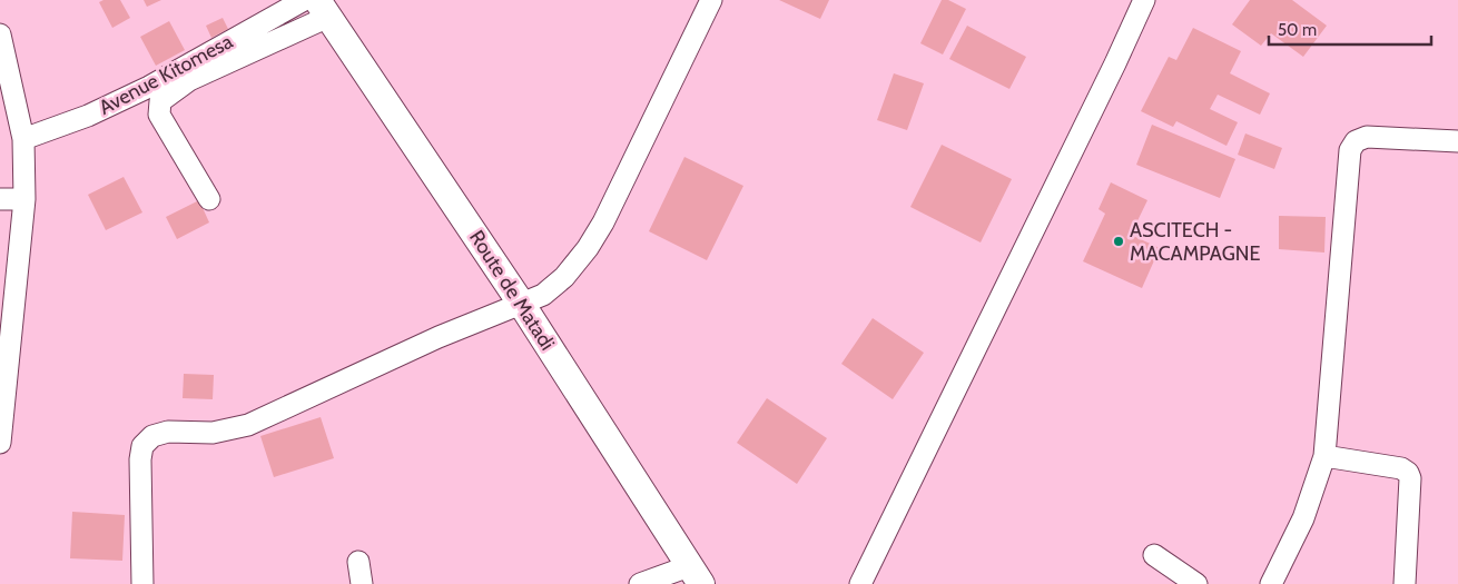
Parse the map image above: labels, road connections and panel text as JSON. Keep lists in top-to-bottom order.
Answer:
{
  "streets": {
    "main road": ["Route de Matadi"],
    "street": ["Avenue Kitomesa"]
  },
  "places": ["ASCITECH - MACAMPAGNE"],
  "scale_bar": "50 m"
}
